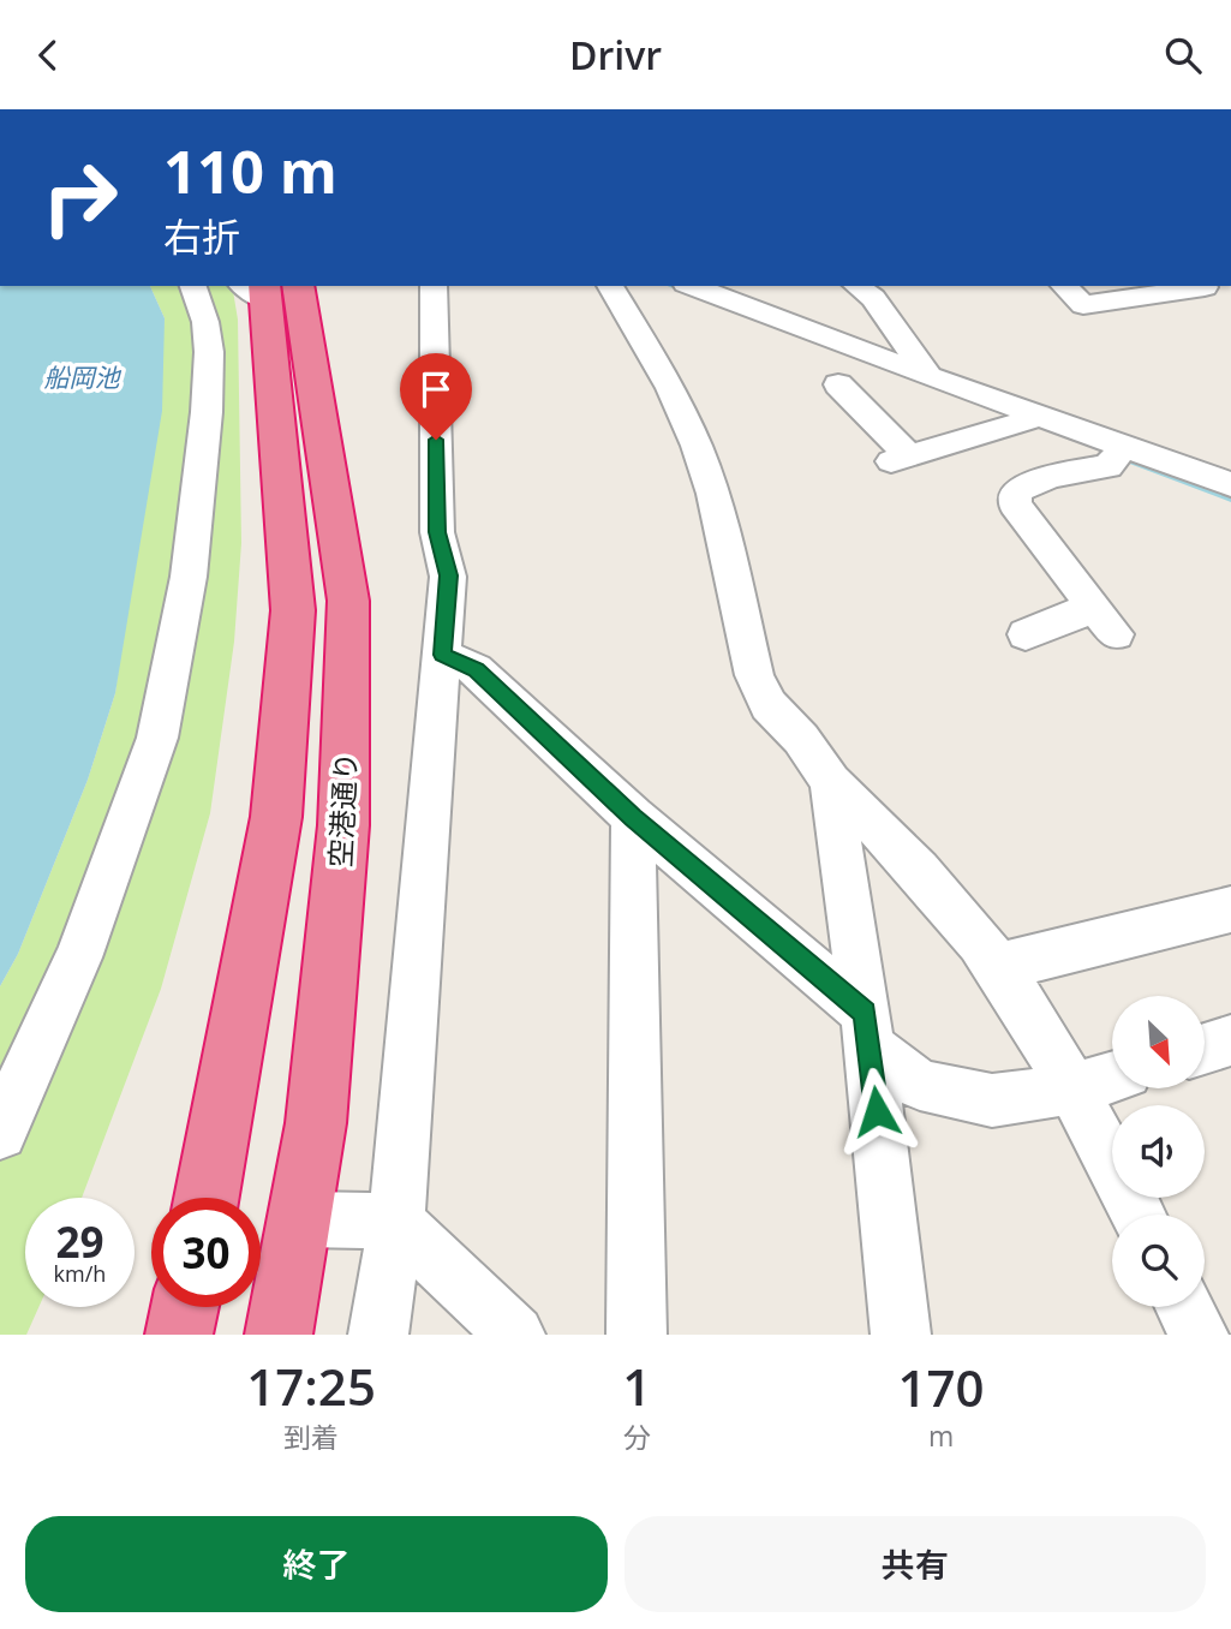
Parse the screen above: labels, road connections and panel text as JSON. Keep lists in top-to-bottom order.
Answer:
{
  "streets": {
    "highway": ["空港通り"]
  },
  "water": ["船岡池"],
  "north": "bottom right",
  "page": {
    "header": "Drivr",
    "turn": ["110 m", "右折"],
    "speed": "29 km/h",
    "limit": "30",
    "eta": [
      "17:25",
      "到着",
      "1",
      "分",
      "170",
      "m"
    ],
    "buttons": ["終了", "共有"]
  }
}
